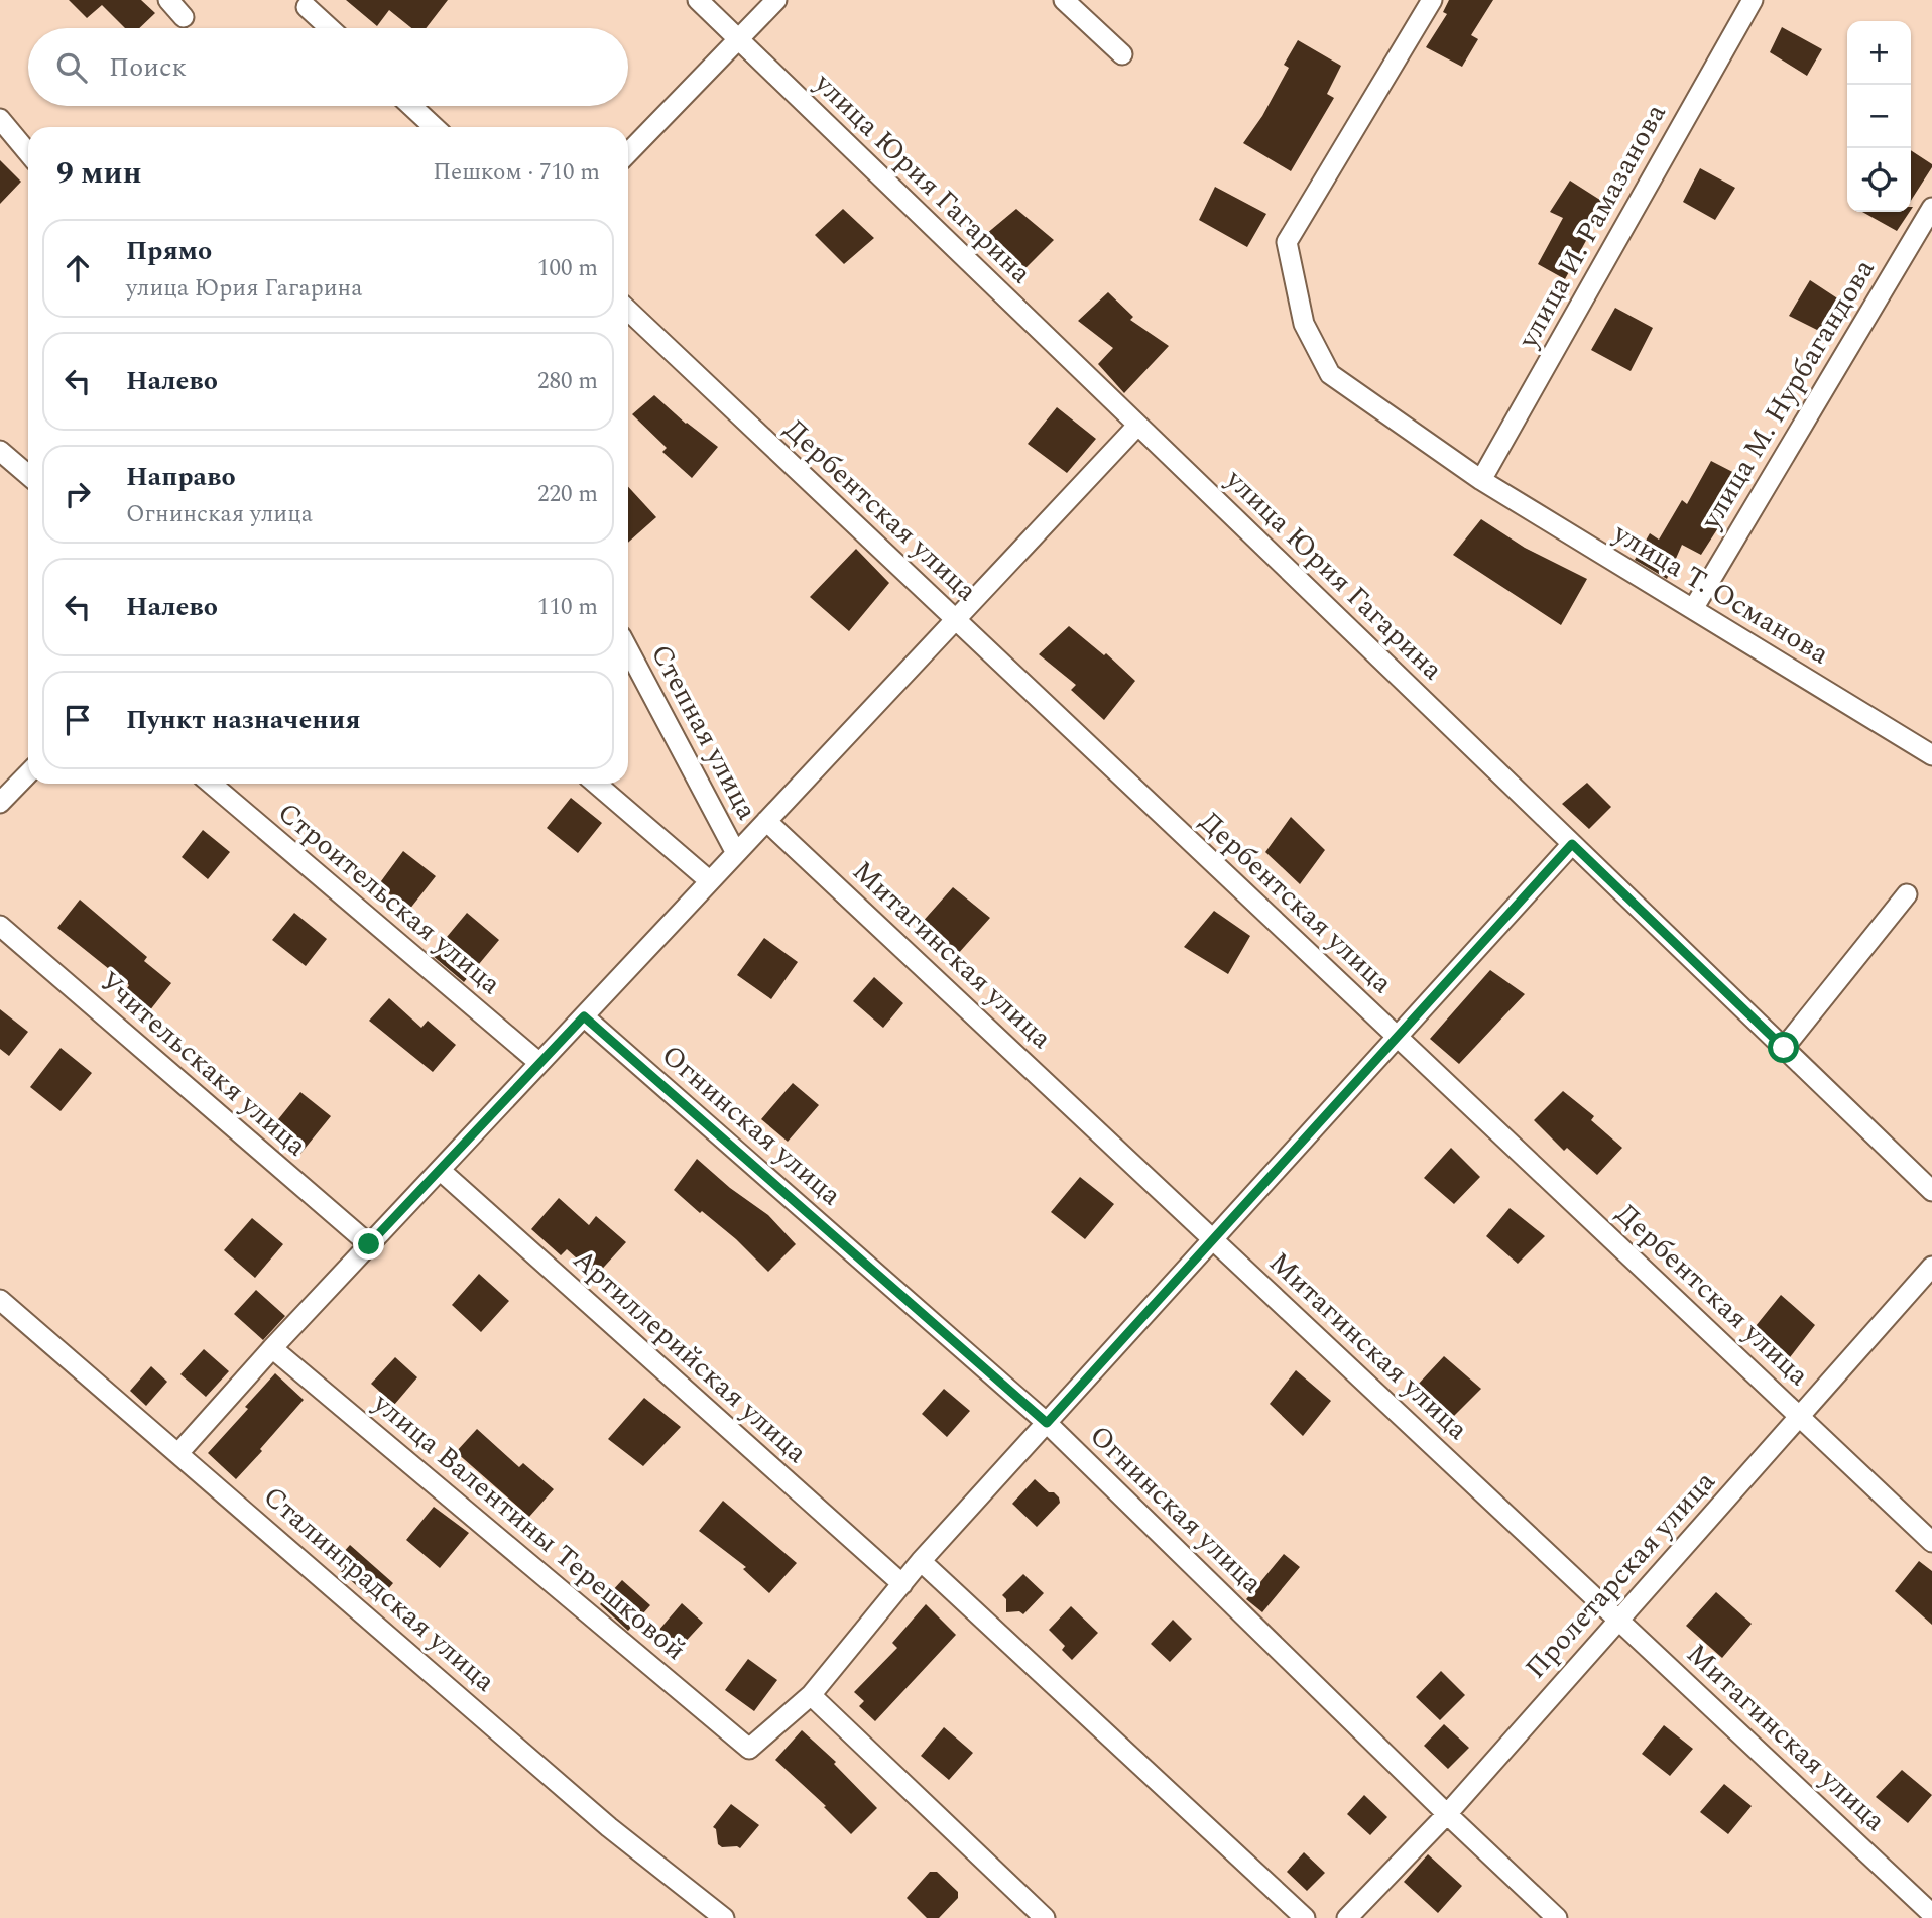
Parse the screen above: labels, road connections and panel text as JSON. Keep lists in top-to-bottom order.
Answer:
{
  "streets": {
    "street": [
      "улица Юрия Гагарина",
      "улица И. Рамазанова",
      "улица М. Нурбагандова",
      "Дербентская улица",
      "улица Т. Османова",
      "Степная улица",
      "Строительская улица",
      "Митагинская улица",
      "Учительскакя улица",
      "Огнинская улица",
      "Артиллерийская улица",
      "улица Валентины Терешковой",
      "Пролетарская улица",
      "Сталинградская улица"
    ]
  },
  "crossings": [
    ["улица И. Рамазанова", "улица Т. Османова"],
    ["улица М. Нурбагандова", "улица Т. Османова"],
    ["Дербентская улица", "Пролетарская улица"],
    ["Митагинская улица", "Пролетарская улица"],
    ["Огнинская улица", "Пролетарская улица"]
  ],
  "page": {
    "map_buttons": ["+", "−"],
    "search": "Поиск",
    "heading": ["9 мин", "Пешком · 710 m"],
    "list": [
      ["Прямо", "улица Юрия Гагарина", "100 m"],
      ["Налево", "280 m"],
      ["Направо", "Огнинская улица", "220 m"],
      ["Налево", "110 m"],
      "Пункт назначения"
    ]
  }
}
